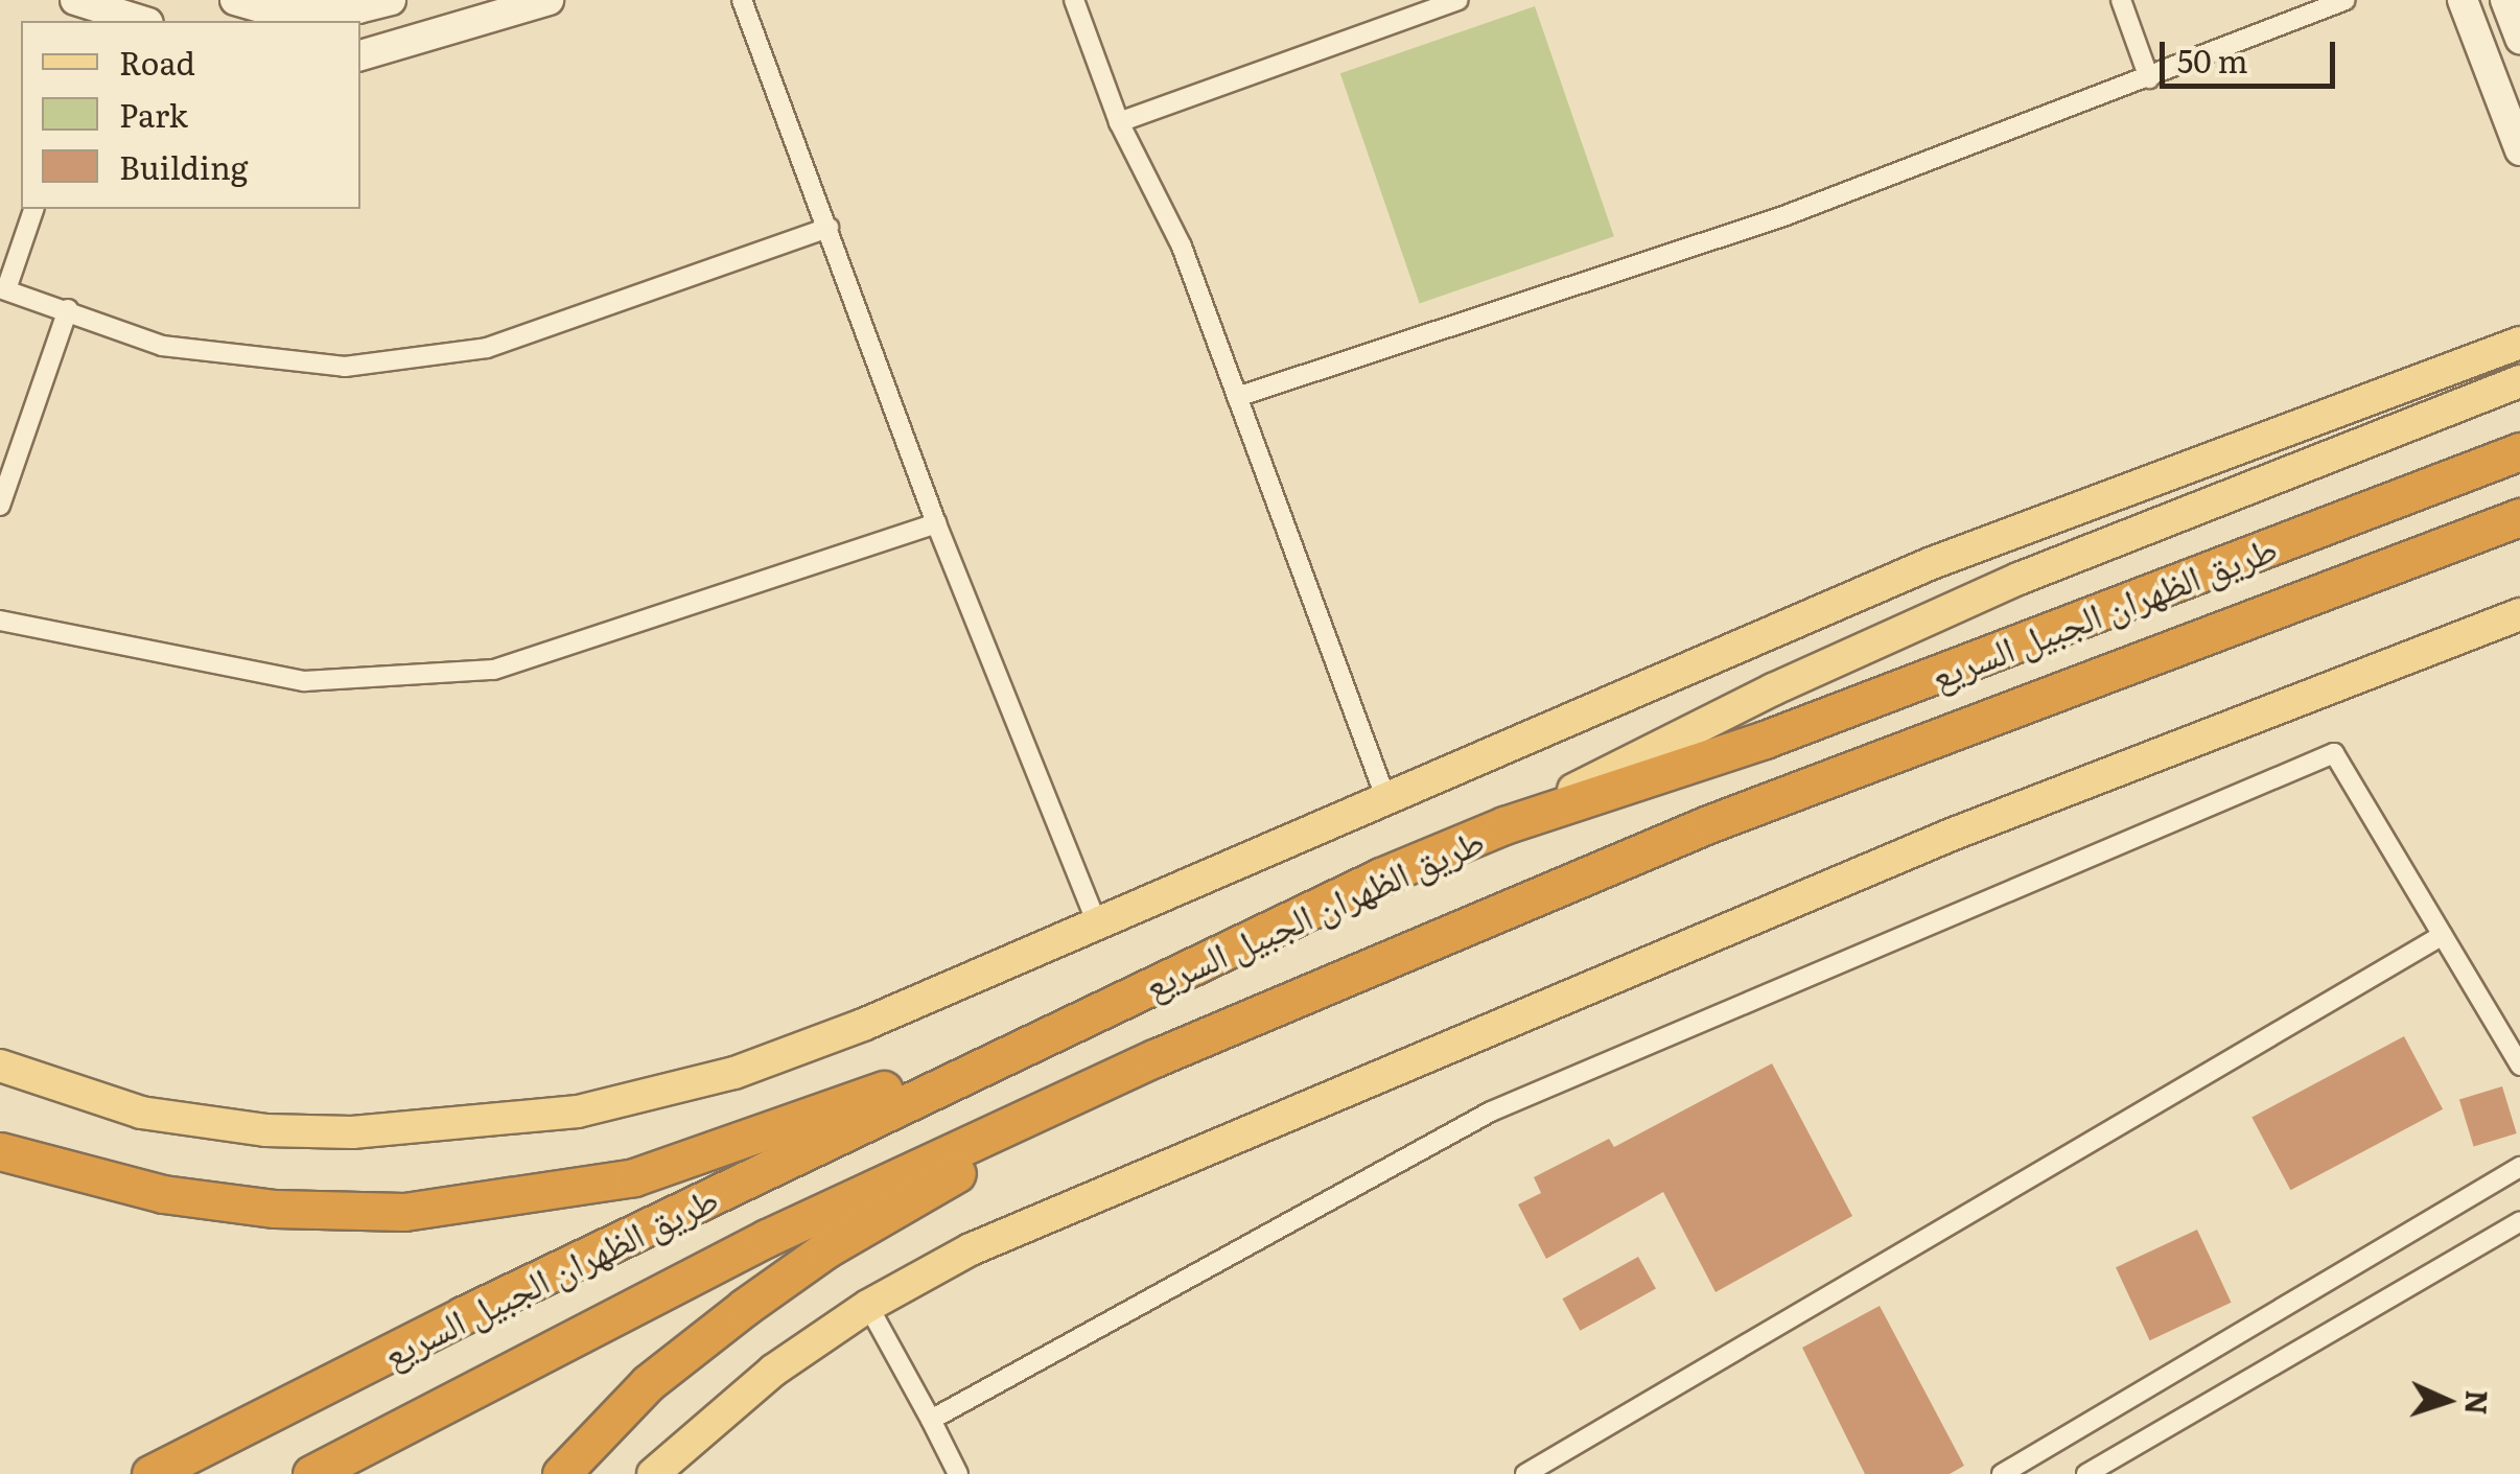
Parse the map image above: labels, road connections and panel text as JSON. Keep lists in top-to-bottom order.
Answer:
{
  "streets": {
    "highway": ["طريق الظهران الجبيل السريع"]
  },
  "legend": ["Road", "Park", "Building"],
  "scale_bar": "50 m",
  "north": "right"
}
